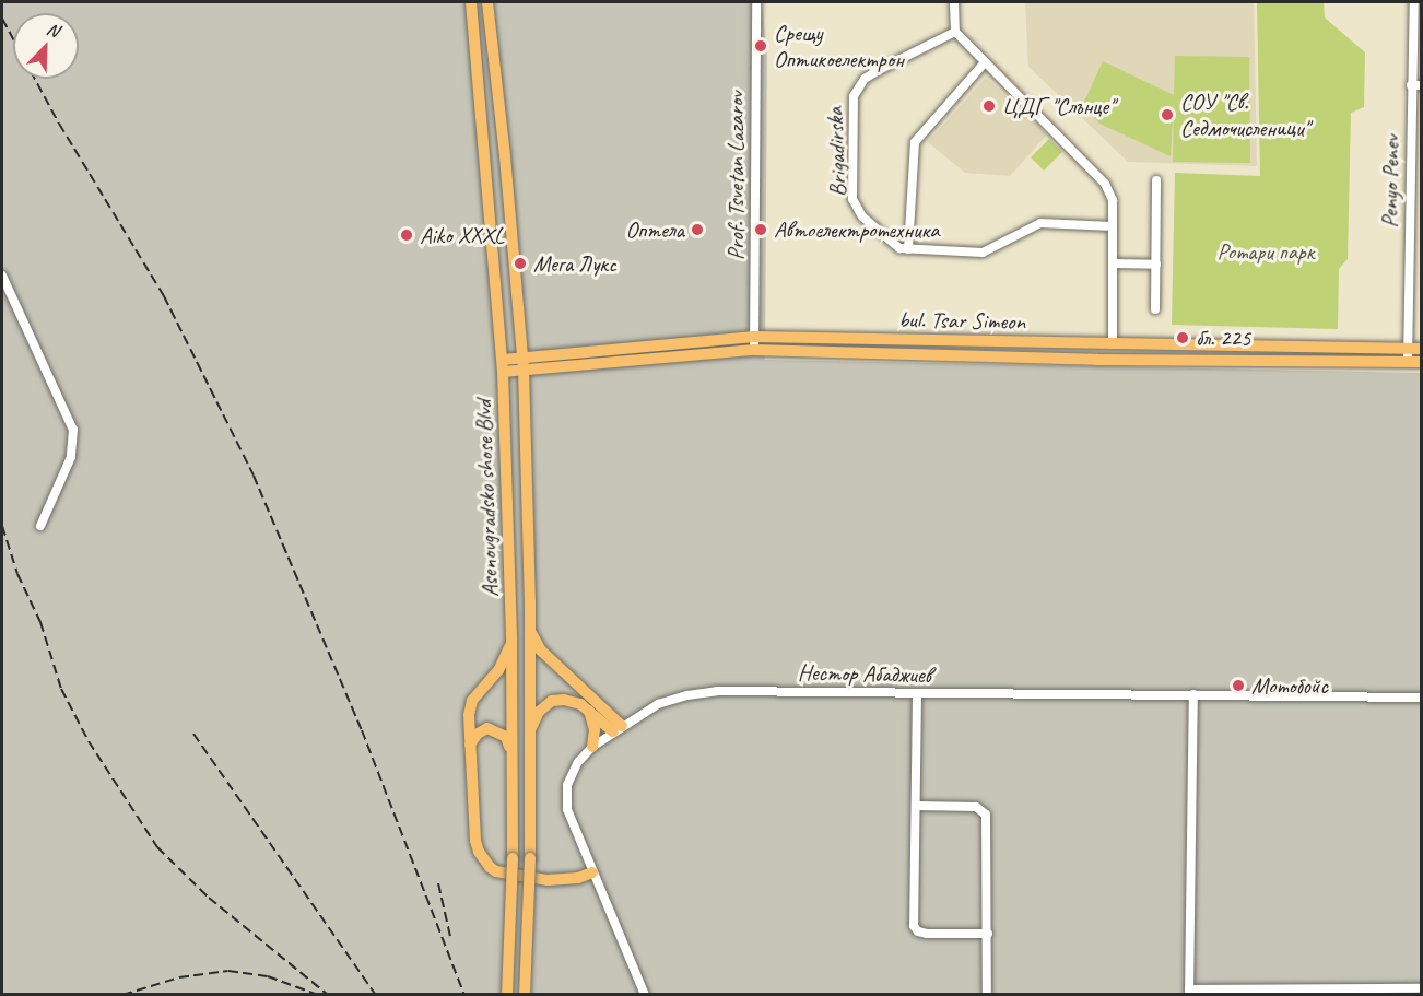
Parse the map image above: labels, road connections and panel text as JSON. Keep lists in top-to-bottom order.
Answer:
{
  "streets": {
    "main road": ["bul. Tsar Simeon", "Asenovgradsko shose Blvd"],
    "street": [
      "Brigadirska",
      "Prof. Tsvetan Lazarov",
      "Penyo Penev",
      "Нестор Абаджиев"
    ]
  },
  "crossings": [
    ["Prof. Tsvetan Lazarov", "bul. Tsar Simeon"],
    ["Penyo Penev", "bul. Tsar Simeon"],
    ["bul. Tsar Simeon", "Asenovgradsko shose Blvd"]
  ],
  "parks": ["Ротари парк"],
  "places": [
    "Срещу Оптикоелектрон",
    "ЦДГ \"Слънце\"",
    "СОУ \"Св. Седмочисленици\"",
    "Оптела",
    "Автоелектротехника",
    "Aiko XXXL",
    "Мега Лукс",
    "бл. 225",
    "Мотобойс"
  ],
  "north": "top right"
}
